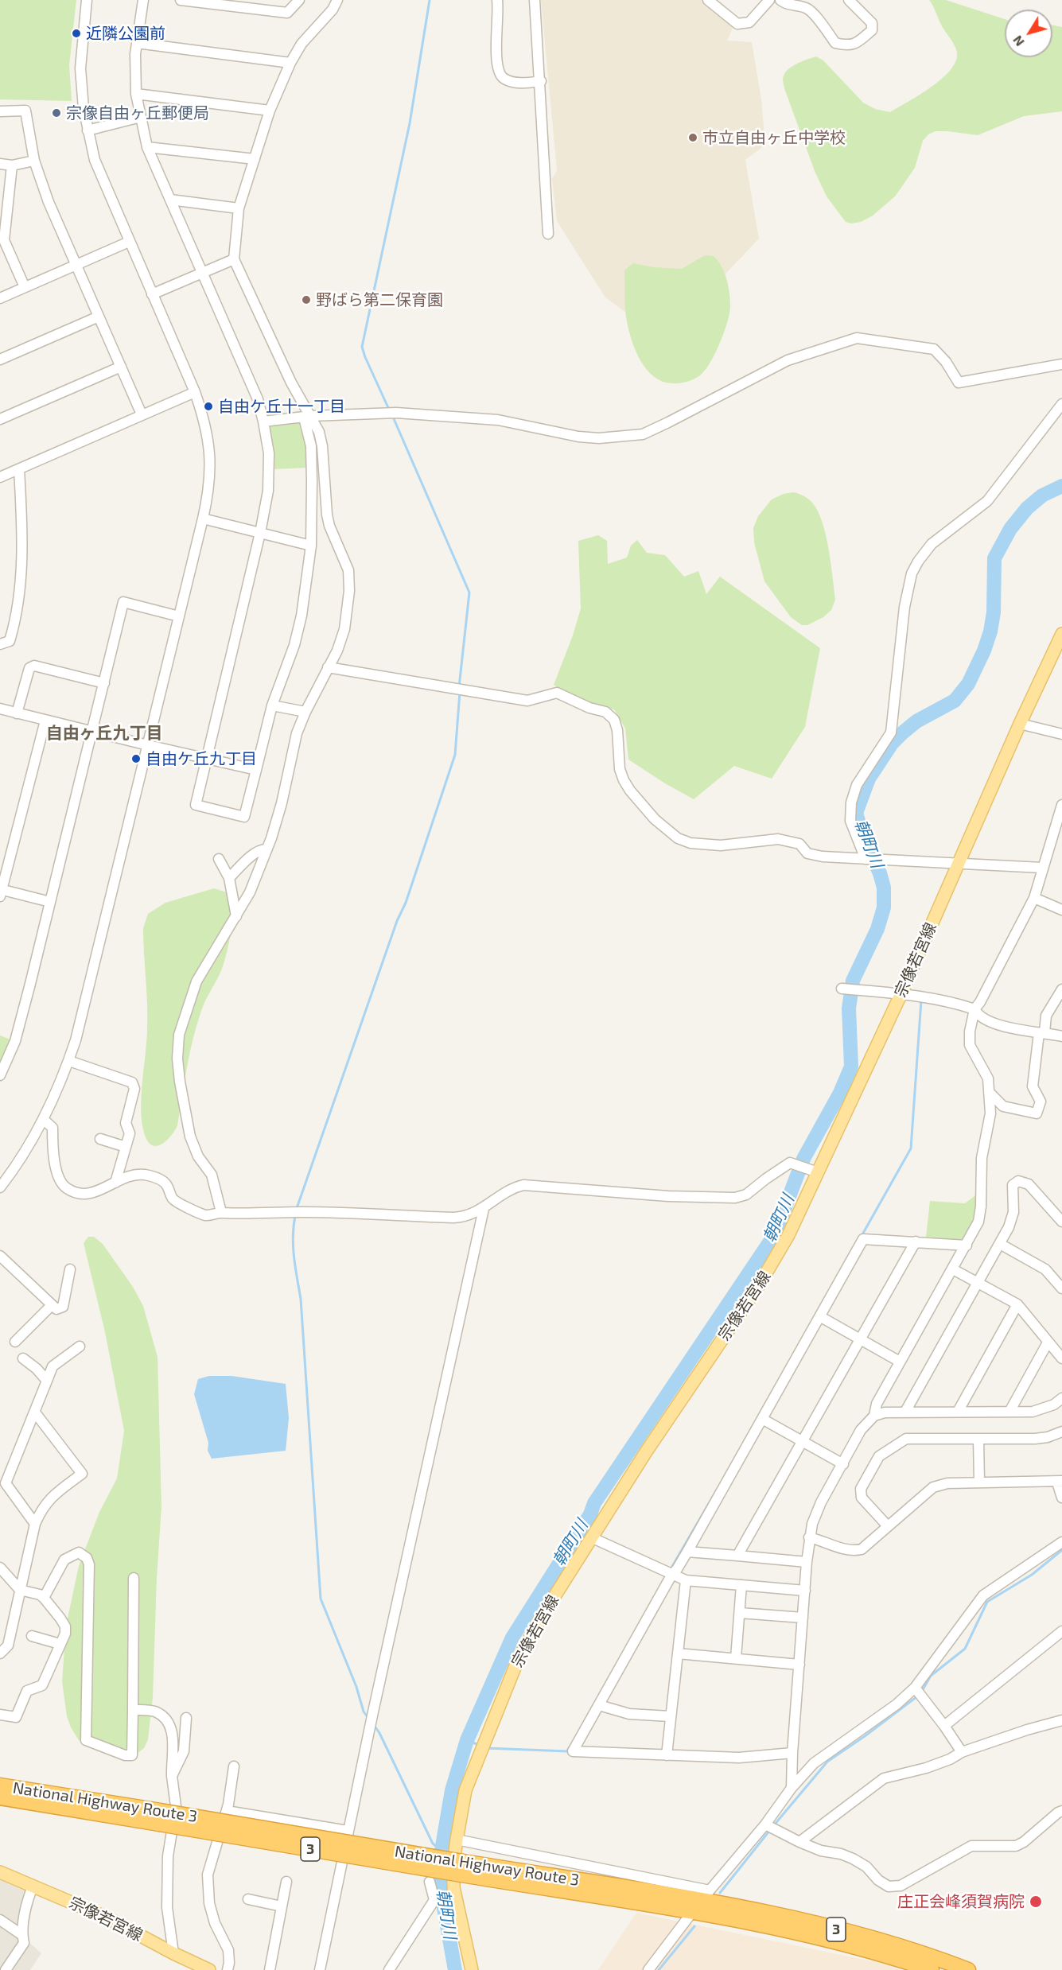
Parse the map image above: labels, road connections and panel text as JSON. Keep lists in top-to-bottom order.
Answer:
{
  "streets": {
    "highway": ["National Highway Route 3", "3"],
    "main road": ["宗像若宮線"]
  },
  "districts": ["自由ヶ丘九丁目"],
  "water": ["朝町川"],
  "places": [
    "近隣公園前",
    "宗像自由ヶ丘郵便局",
    "市立自由ヶ丘中学校",
    "野ばら第二保育園",
    "自由ケ丘十一丁目",
    "自由ケ丘九丁目",
    "庄正会峰須賀病院"
  ],
  "north": "bottom left"
}
